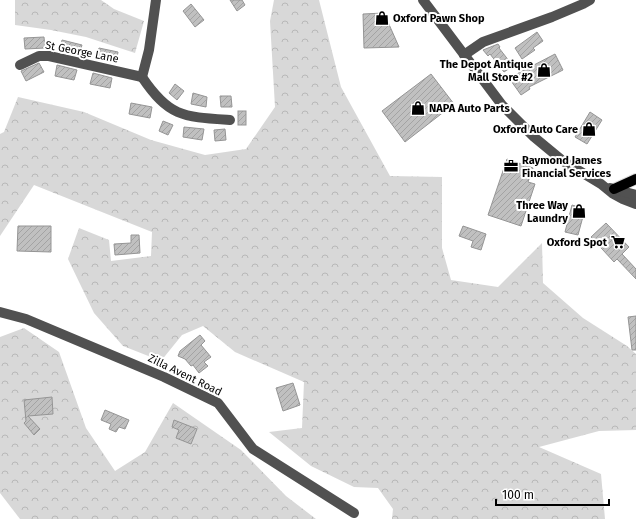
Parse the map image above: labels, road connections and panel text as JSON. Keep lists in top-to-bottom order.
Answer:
{
  "streets": {
    "street": ["St George Lane", "Zilla Avent Road"]
  },
  "places": {
    "shop": [
      "Oxford Pawn Shop",
      "The Depot Antique Mall Store #2",
      "NAPA Auto Parts",
      "Oxford Auto Care",
      "Three Way Laundry"
    ],
    "office": ["Raymond James Financial Services"],
    "supermarket": ["Oxford Spot"]
  },
  "scale_bar": "100 m"
}
